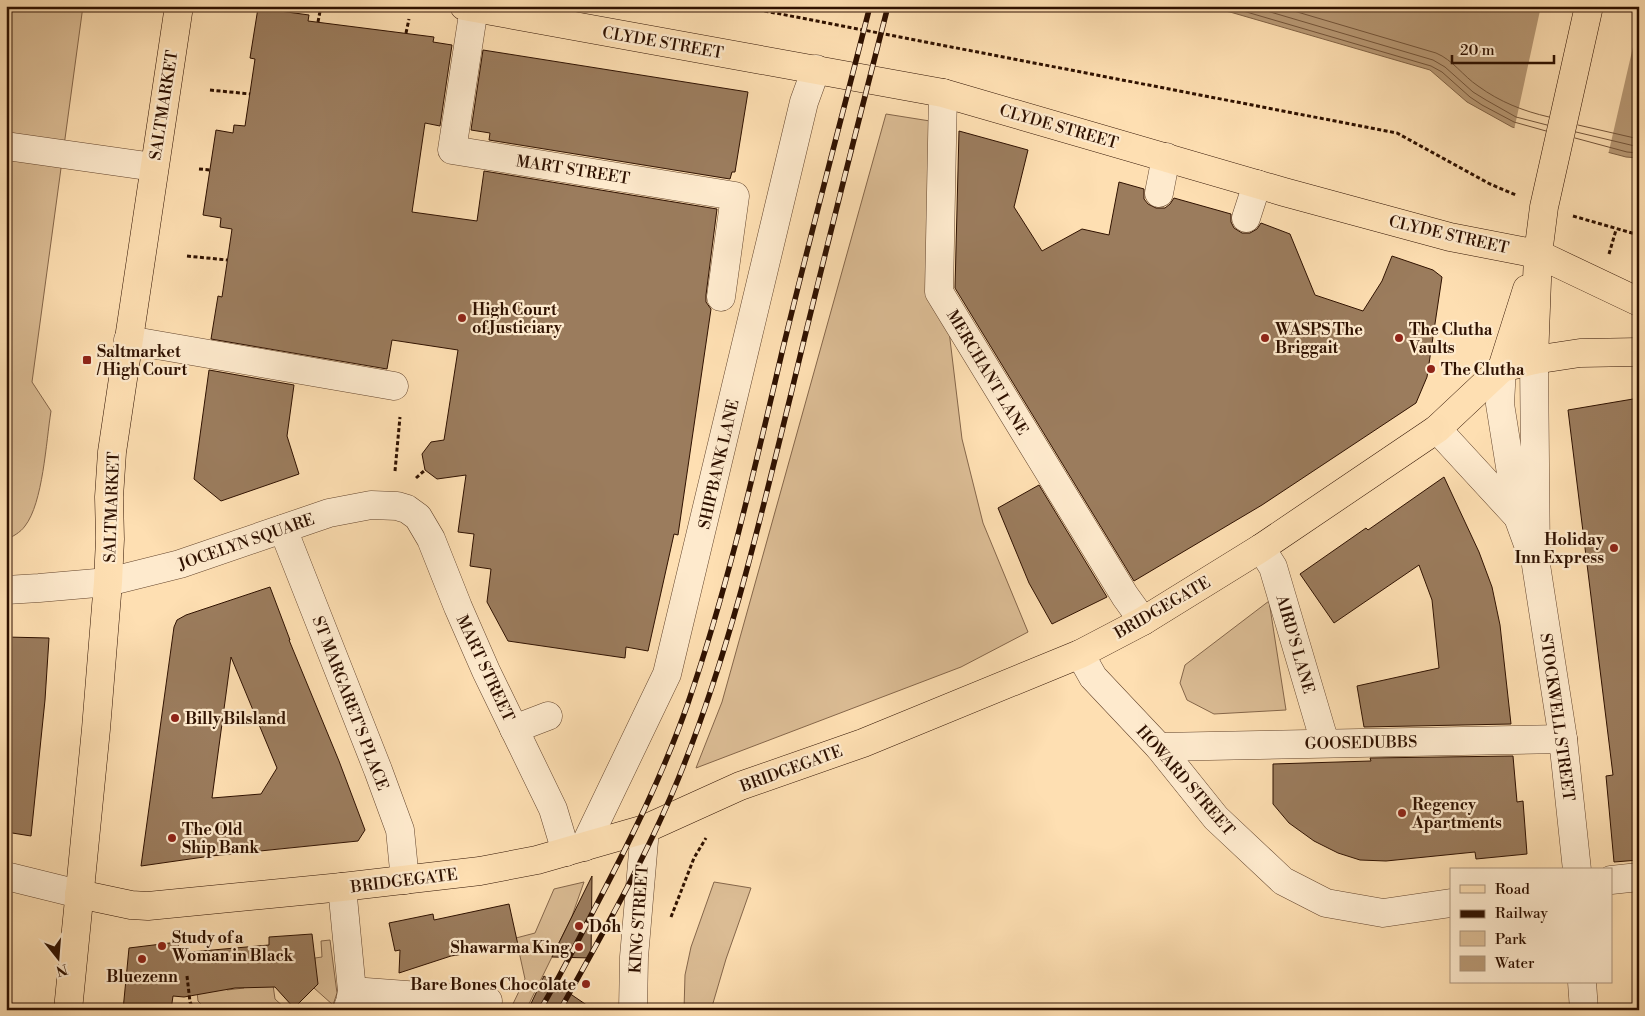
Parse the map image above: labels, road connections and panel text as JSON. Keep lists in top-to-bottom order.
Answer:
{
  "streets": {
    "main road": [
      "CLYDE STREET",
      "SALTMARKET",
      "BRIDGEGATE",
      "STOCKWELL STREET"
    ],
    "street": [
      "MART STREET",
      "MERCHANT LANE",
      "SHIPBANK LANE",
      "JOCELYN SQUARE",
      "AIRD'S LANE",
      "ST MARGARET'S PLACE",
      "GOOSEDUBBS",
      "HOWARD STREET",
      "KING STREET"
    ]
  },
  "crossings": [
    ["CLYDE STREET", "MART STREET"],
    ["CLYDE STREET", "MERCHANT LANE"],
    ["CLYDE STREET", "SHIPBANK LANE"],
    ["CLYDE STREET", "STOCKWELL STREET"],
    ["SALTMARKET", "JOCELYN SQUARE"],
    ["SALTMARKET", "BRIDGEGATE"],
    ["MART STREET", "SHIPBANK LANE"],
    ["MART STREET", "JOCELYN SQUARE"],
    ["MART STREET", "BRIDGEGATE"],
    ["MERCHANT LANE", "BRIDGEGATE"],
    ["SHIPBANK LANE", "BRIDGEGATE"],
    ["JOCELYN SQUARE", "ST MARGARET'S PLACE"],
    ["BRIDGEGATE", "AIRD'S LANE"],
    ["BRIDGEGATE", "ST MARGARET'S PLACE"],
    ["BRIDGEGATE", "STOCKWELL STREET"],
    ["BRIDGEGATE", "HOWARD STREET"],
    ["BRIDGEGATE", "KING STREET"],
    ["AIRD'S LANE", "GOOSEDUBBS"],
    ["STOCKWELL STREET", "GOOSEDUBBS"],
    ["GOOSEDUBBS", "HOWARD STREET"]
  ],
  "places": {
    "other": [
      "High Court of Justiciary",
      "WASPS The Briggait",
      "The Clutha Vaults",
      "The Clutha",
      "Holiday Inn Express",
      "Billy Bilsland",
      "Regency Apartments",
      "The Old Ship Bank",
      "Doh",
      "Study of a Woman in Black",
      "Shawarma King",
      "Bluezenn",
      "Bare Bones Chocolate"
    ],
    "transit": ["Saltmarket / High Court"]
  },
  "legend": [
    "Road",
    "Railway",
    "Park",
    "Water"
  ],
  "scale_bar": "20 m",
  "north": "bottom"
}
